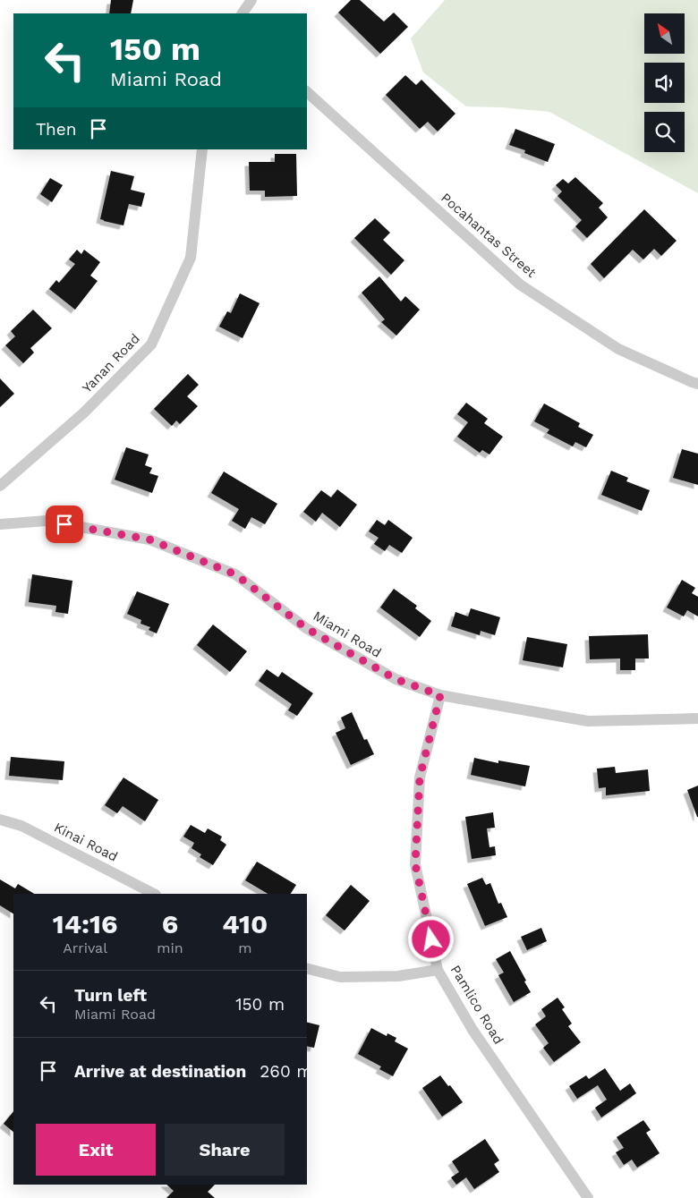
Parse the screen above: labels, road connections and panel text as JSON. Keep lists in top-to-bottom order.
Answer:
{
  "streets": {
    "street": [
      "Pocahantas Street",
      "Yanan Road",
      "Miami Road",
      "Kinai Road",
      "Pamlico Road"
    ]
  },
  "crossings": [
    ["Miami Road", "Pamlico Road"]
  ],
  "north": "top left",
  "page": {
    "turn": ["150 m", "Miami Road"],
    "then": "Then",
    "eta": [
      "14:16",
      "Arrival",
      "6",
      "min",
      "410",
      "m"
    ],
    "list": [
      {
        "name": "Turn left",
        "note": "Miami Road",
        "value": "150 m"
      },
      {
        "name": "Arrive at destination",
        "value": "260 m"
      }
    ],
    "buttons": ["Exit", "Share"]
  }
}
